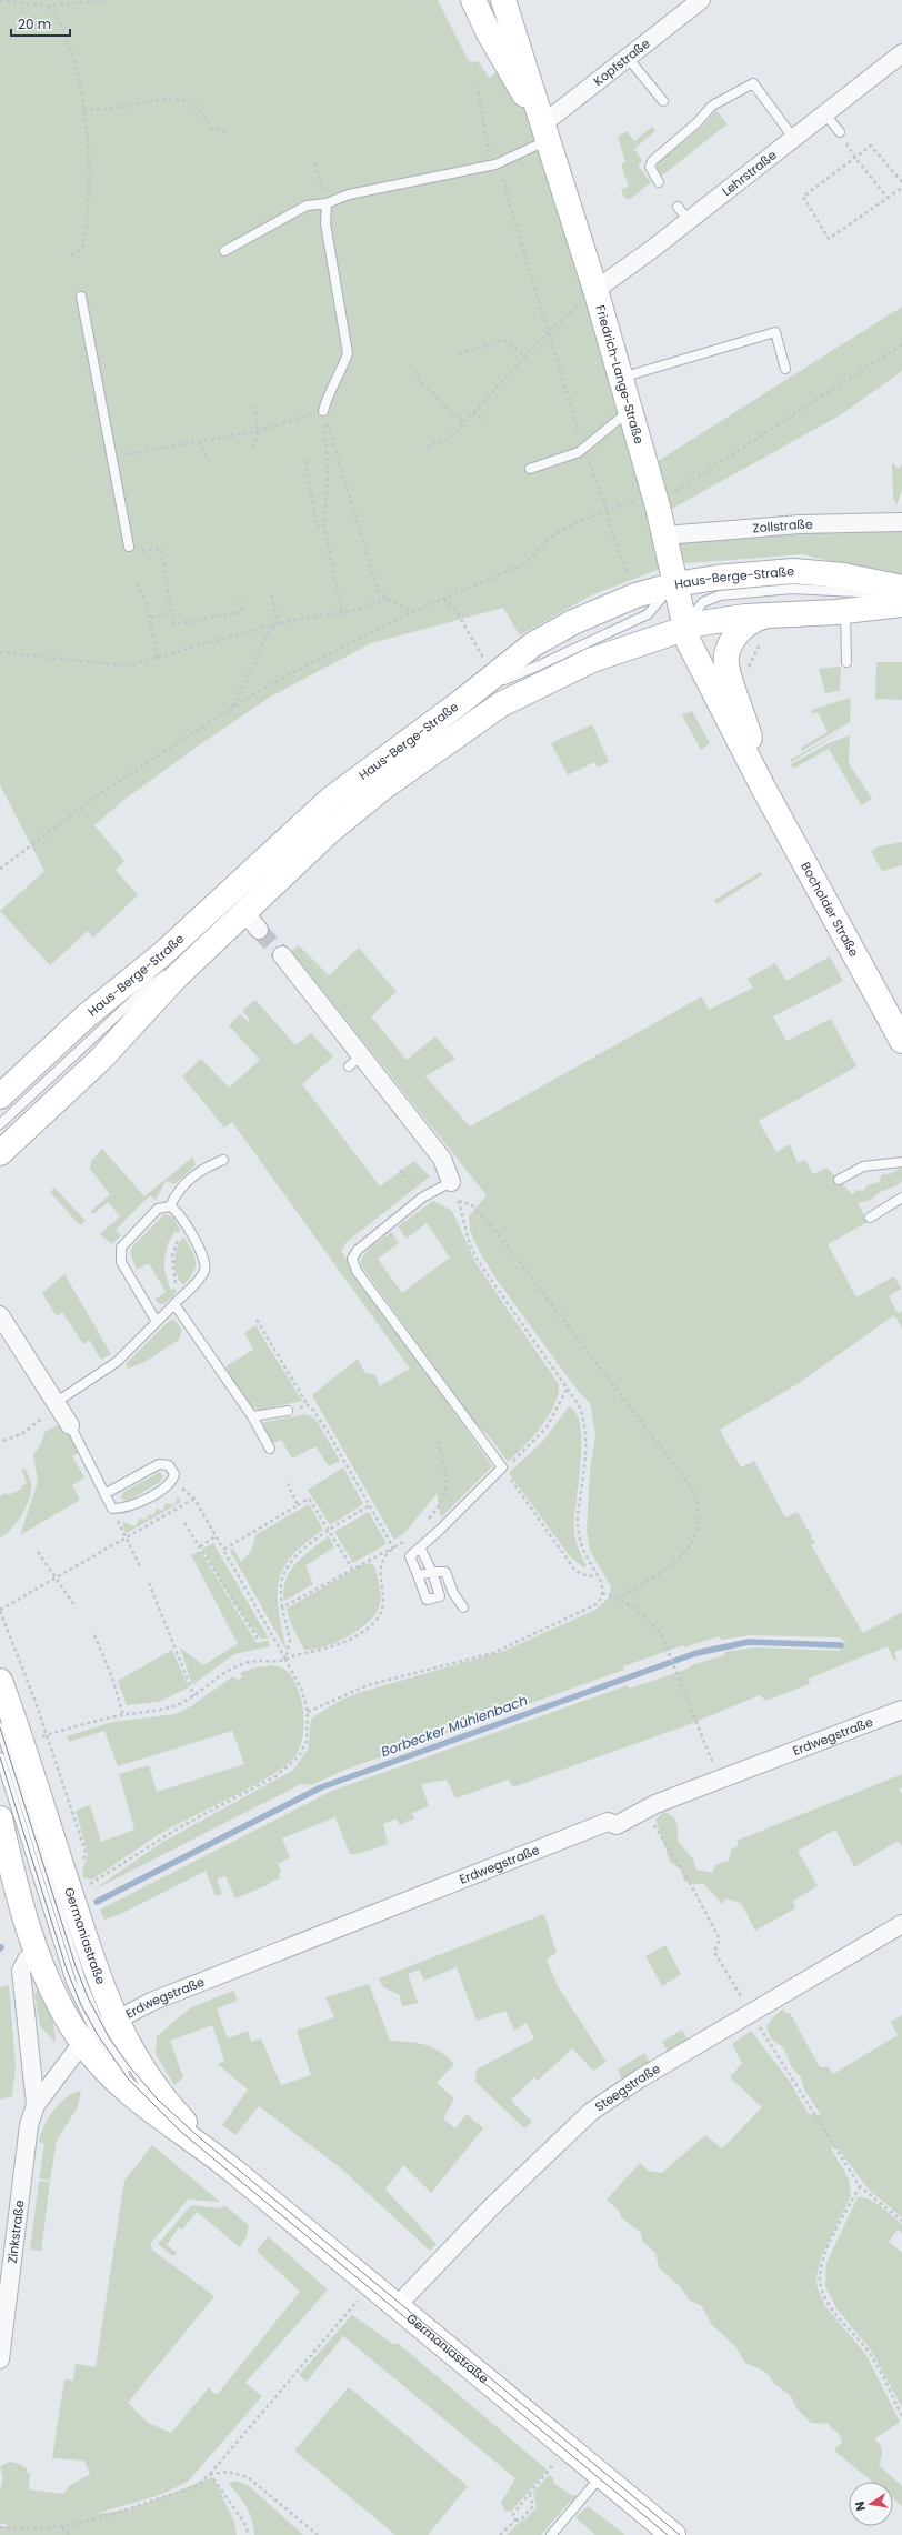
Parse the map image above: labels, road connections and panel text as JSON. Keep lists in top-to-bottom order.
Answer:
{
  "streets": {
    "main road": [
      "Friedrich-Lange-Straße",
      "Haus-Berge-Straße",
      "Bocholder Straße",
      "Germaniastraße"
    ],
    "street": [
      "Kopfstraße",
      "Lehrstraße",
      "Zollstraße",
      "Erdwegstraße",
      "Steegstraße",
      "Zinkstraße"
    ]
  },
  "crossings": [
    ["Kopfstraße", "Friedrich-Lange-Straße"],
    ["Lehrstraße", "Friedrich-Lange-Straße"],
    ["Friedrich-Lange-Straße", "Zollstraße"],
    ["Friedrich-Lange-Straße", "Haus-Berge-Straße"],
    ["Friedrich-Lange-Straße", "Bocholder Straße"],
    ["Haus-Berge-Straße", "Bocholder Straße"],
    ["Erdwegstraße", "Germaniastraße"],
    ["Erdwegstraße", "Zinkstraße"],
    ["Germaniastraße", "Steegstraße"],
    ["Germaniastraße", "Zinkstraße"]
  ],
  "water": ["Borbecker Mühlenbach"],
  "scale_bar": "20 m",
  "north": "left"
}
